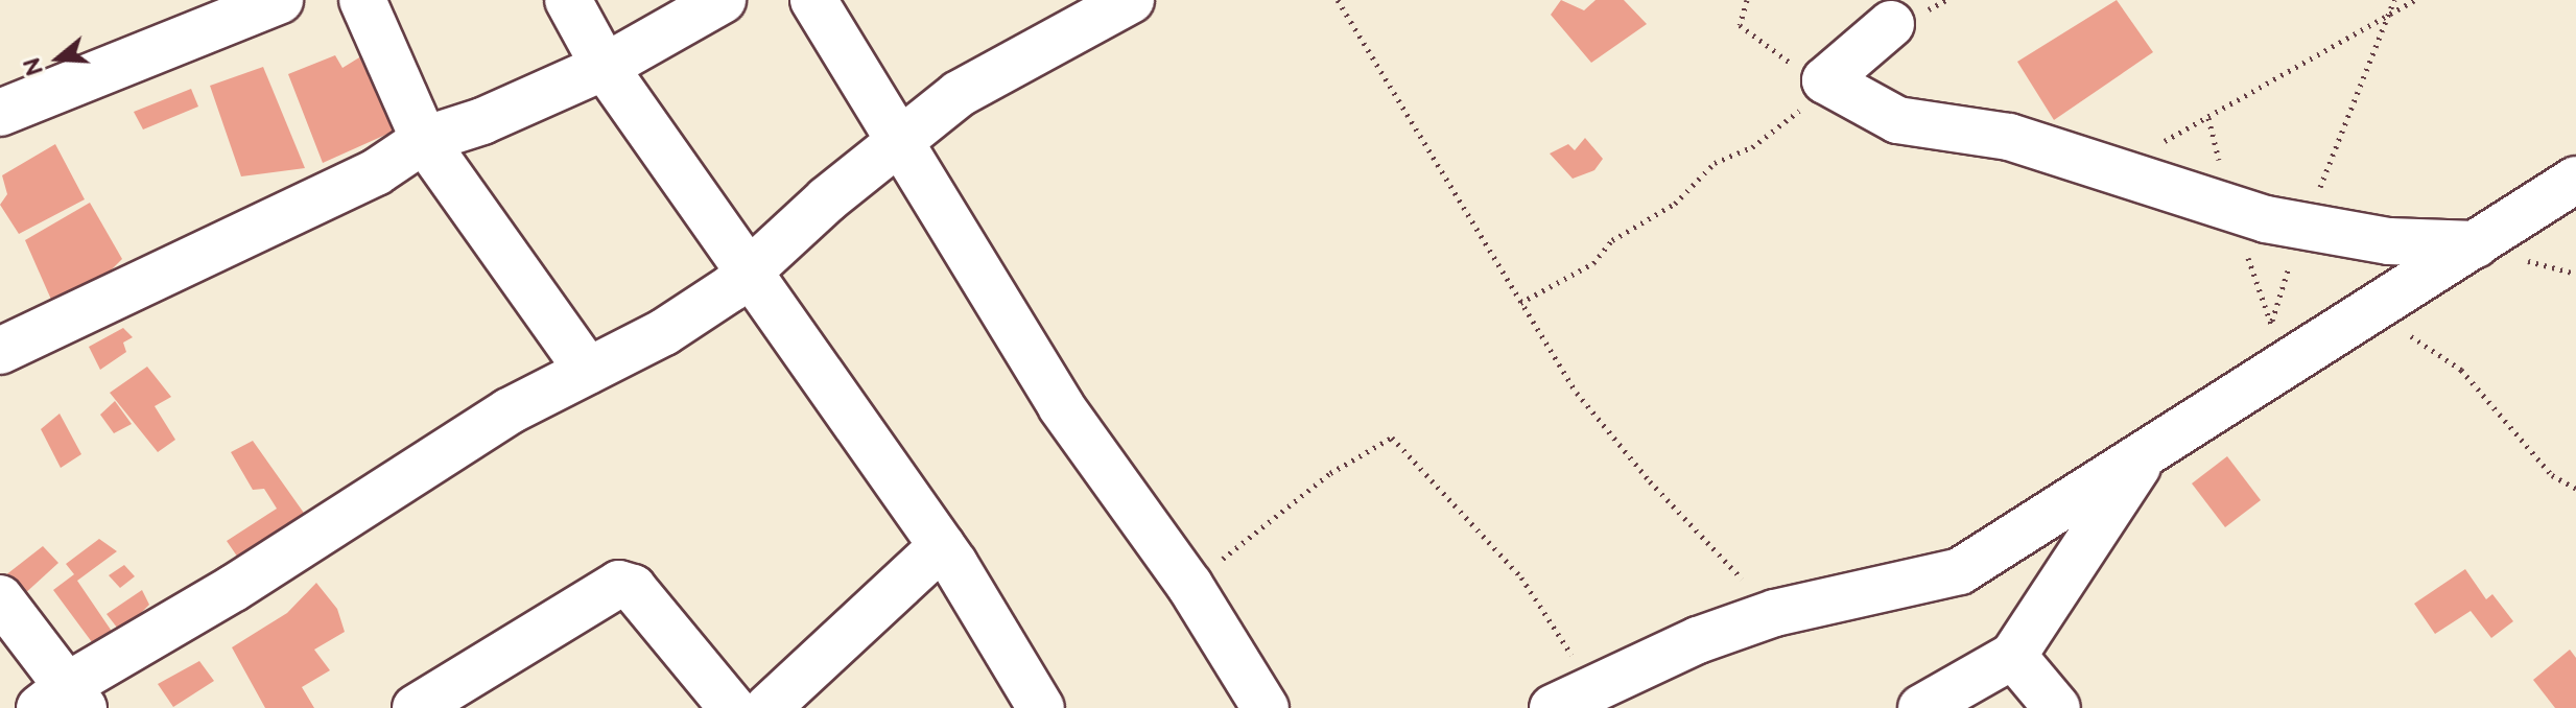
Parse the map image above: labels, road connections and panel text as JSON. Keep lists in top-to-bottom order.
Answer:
{
  "north": "left"
}
